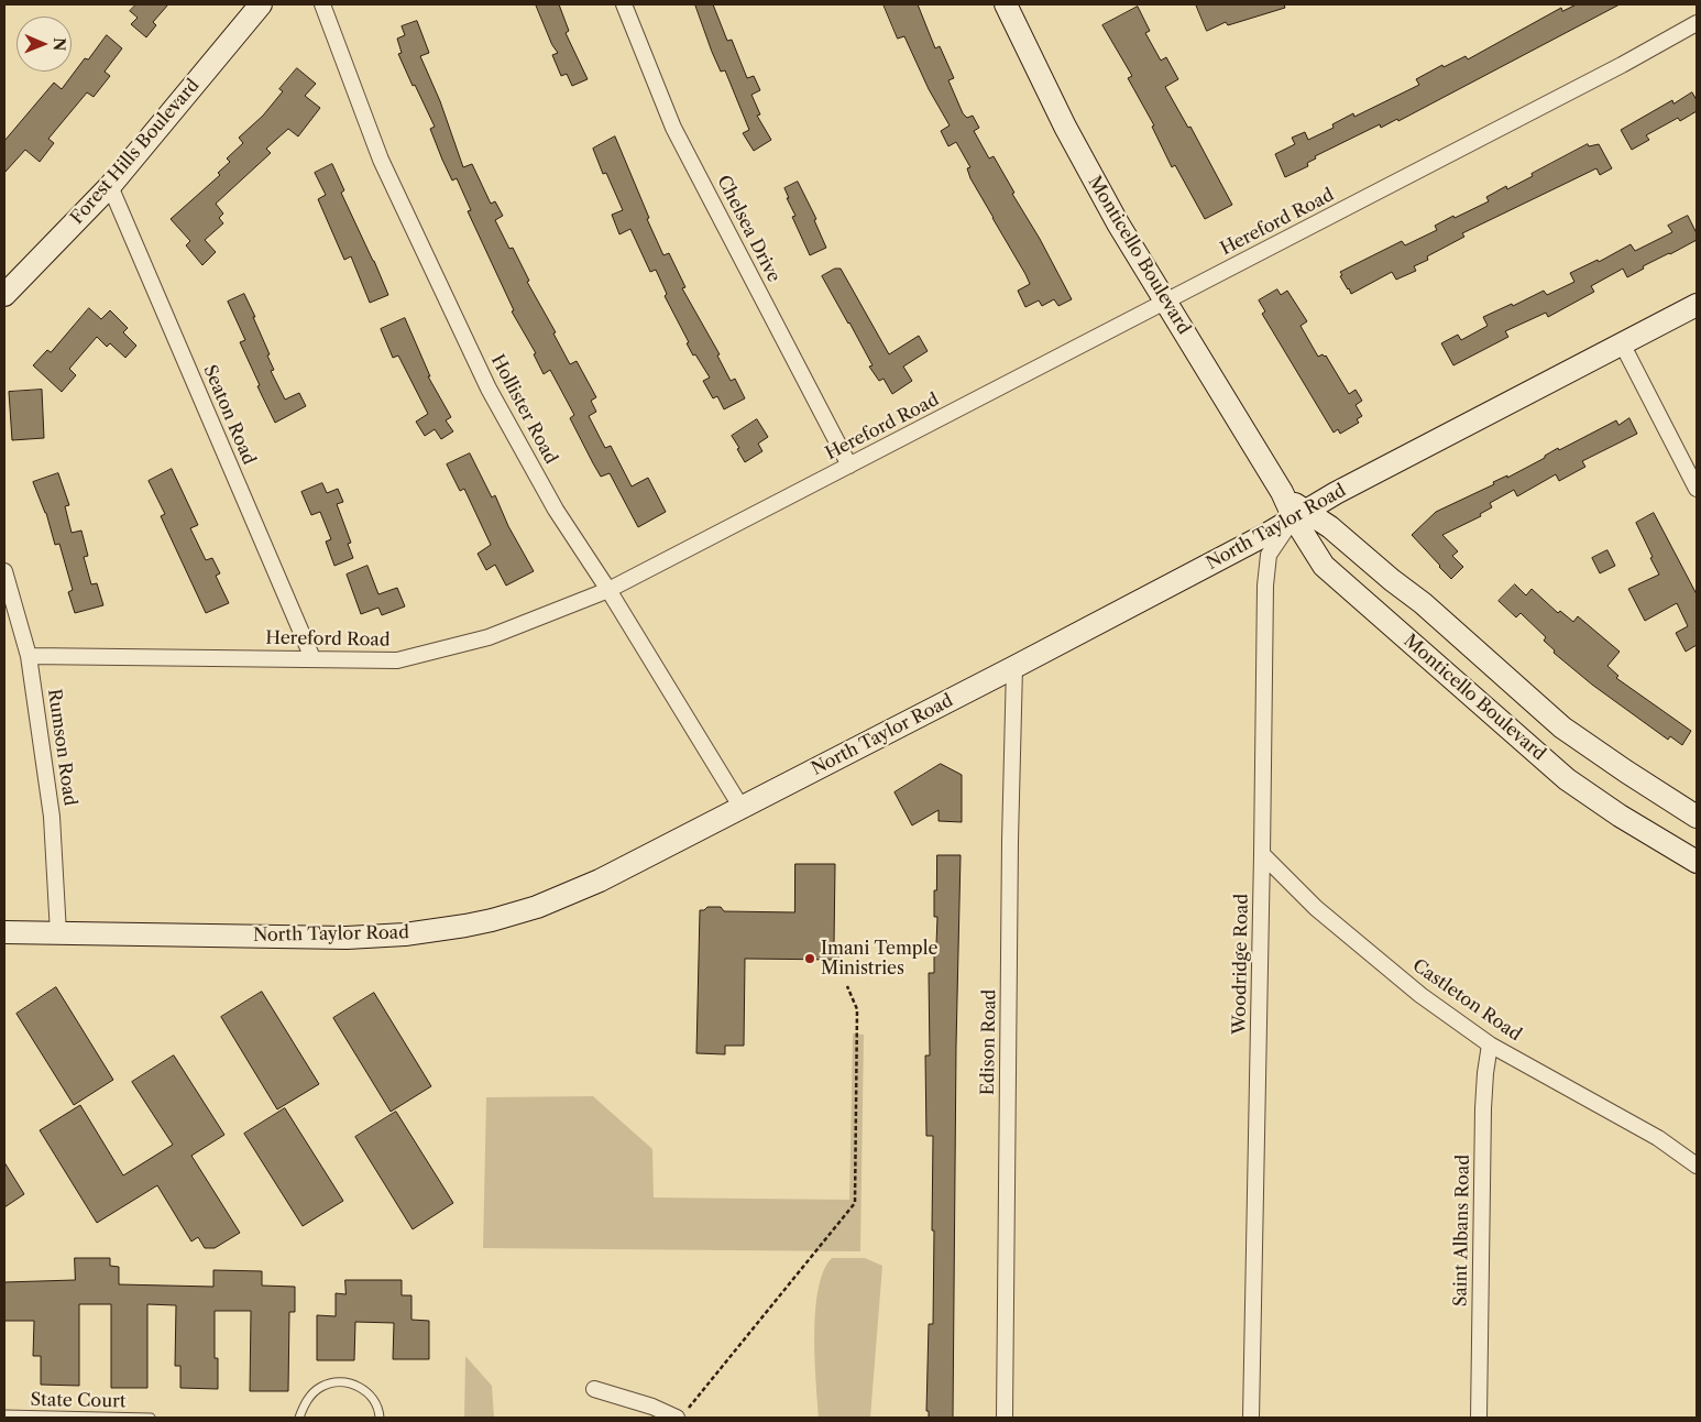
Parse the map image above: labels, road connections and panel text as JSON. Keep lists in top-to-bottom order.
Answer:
{
  "streets": {
    "street": [
      "Forest Hills Boulevard",
      "Hereford Road",
      "Chelsea Drive",
      "Monticello Boulevard",
      "Hollister Road",
      "Seaton Road",
      "North Taylor Road",
      "Rumson Road",
      "Woodridge Road",
      "Castleton Road",
      "Edison Road",
      "Saint Albans Road"
    ],
    "lane": ["State Court"]
  },
  "crossings": [
    ["Forest Hills Boulevard", "Seaton Road"],
    ["Hereford Road", "Chelsea Drive"],
    ["Hereford Road", "Monticello Boulevard"],
    ["Hereford Road", "Hollister Road"],
    ["Hereford Road", "Seaton Road"],
    ["Hereford Road", "Rumson Road"],
    ["Monticello Boulevard", "North Taylor Road"],
    ["Monticello Boulevard", "Woodridge Road"],
    ["Hollister Road", "North Taylor Road"],
    ["North Taylor Road", "Rumson Road"],
    ["North Taylor Road", "Woodridge Road"],
    ["North Taylor Road", "Edison Road"],
    ["Woodridge Road", "Castleton Road"],
    ["Castleton Road", "Saint Albans Road"]
  ],
  "places": ["Imani Temple Ministries"],
  "north": "right"
}
